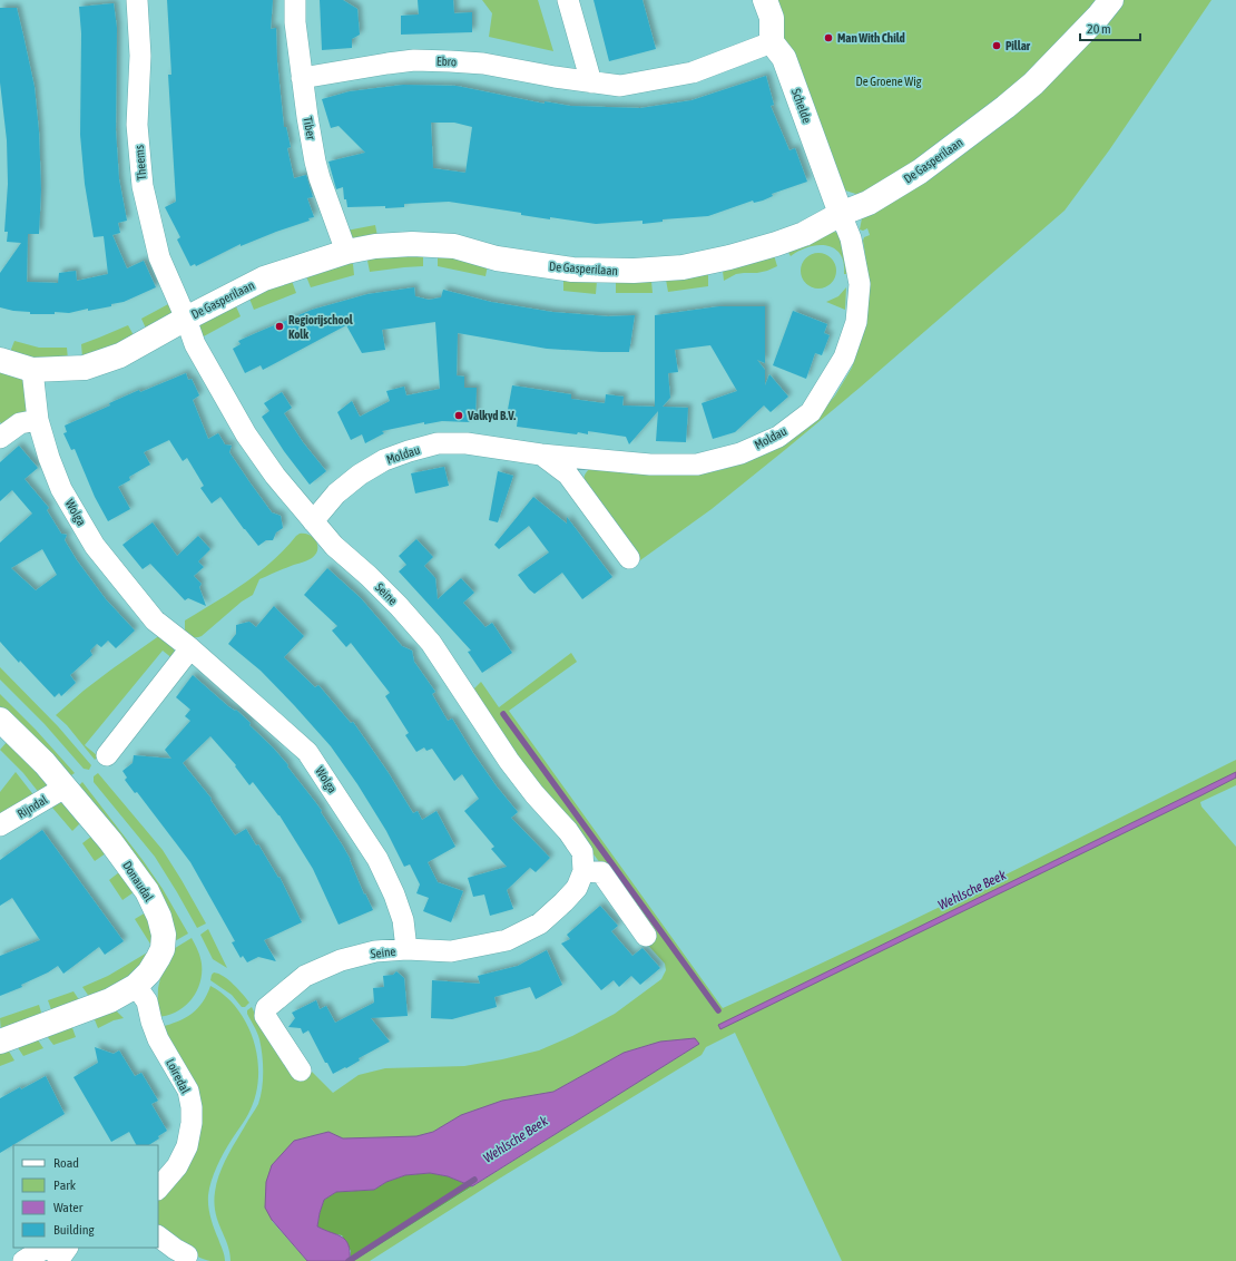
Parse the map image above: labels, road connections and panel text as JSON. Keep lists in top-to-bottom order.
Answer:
{
  "streets": {
    "street": [
      "Ebro",
      "Schelde",
      "Tiber",
      "De Gasperilaan",
      "Theems",
      "Moldau",
      "Wolga",
      "Seine",
      "Rijndal",
      "Donaudal",
      "Loiredal"
    ]
  },
  "crossings": [
    ["Ebro", "Schelde"],
    ["Ebro", "Tiber"],
    ["Schelde", "De Gasperilaan"],
    ["Schelde", "Moldau"],
    ["Tiber", "De Gasperilaan"],
    ["De Gasperilaan", "Theems"],
    ["De Gasperilaan", "Moldau"],
    ["De Gasperilaan", "Wolga"],
    ["De Gasperilaan", "Seine"],
    ["Theems", "Seine"],
    ["Moldau", "Seine"],
    ["Wolga", "Seine"],
    ["Rijndal", "Donaudal"],
    ["Donaudal", "Loiredal"]
  ],
  "water": ["Wehlsche Beek"],
  "parks": ["De Groene Wig"],
  "places": [
    "Man With Child",
    "Pillar",
    "Regiorijschool Kolk",
    "Valkyd B.V."
  ],
  "legend": [
    "Road",
    "Park",
    "Water",
    "Building"
  ],
  "scale_bar": "20 m"
}
